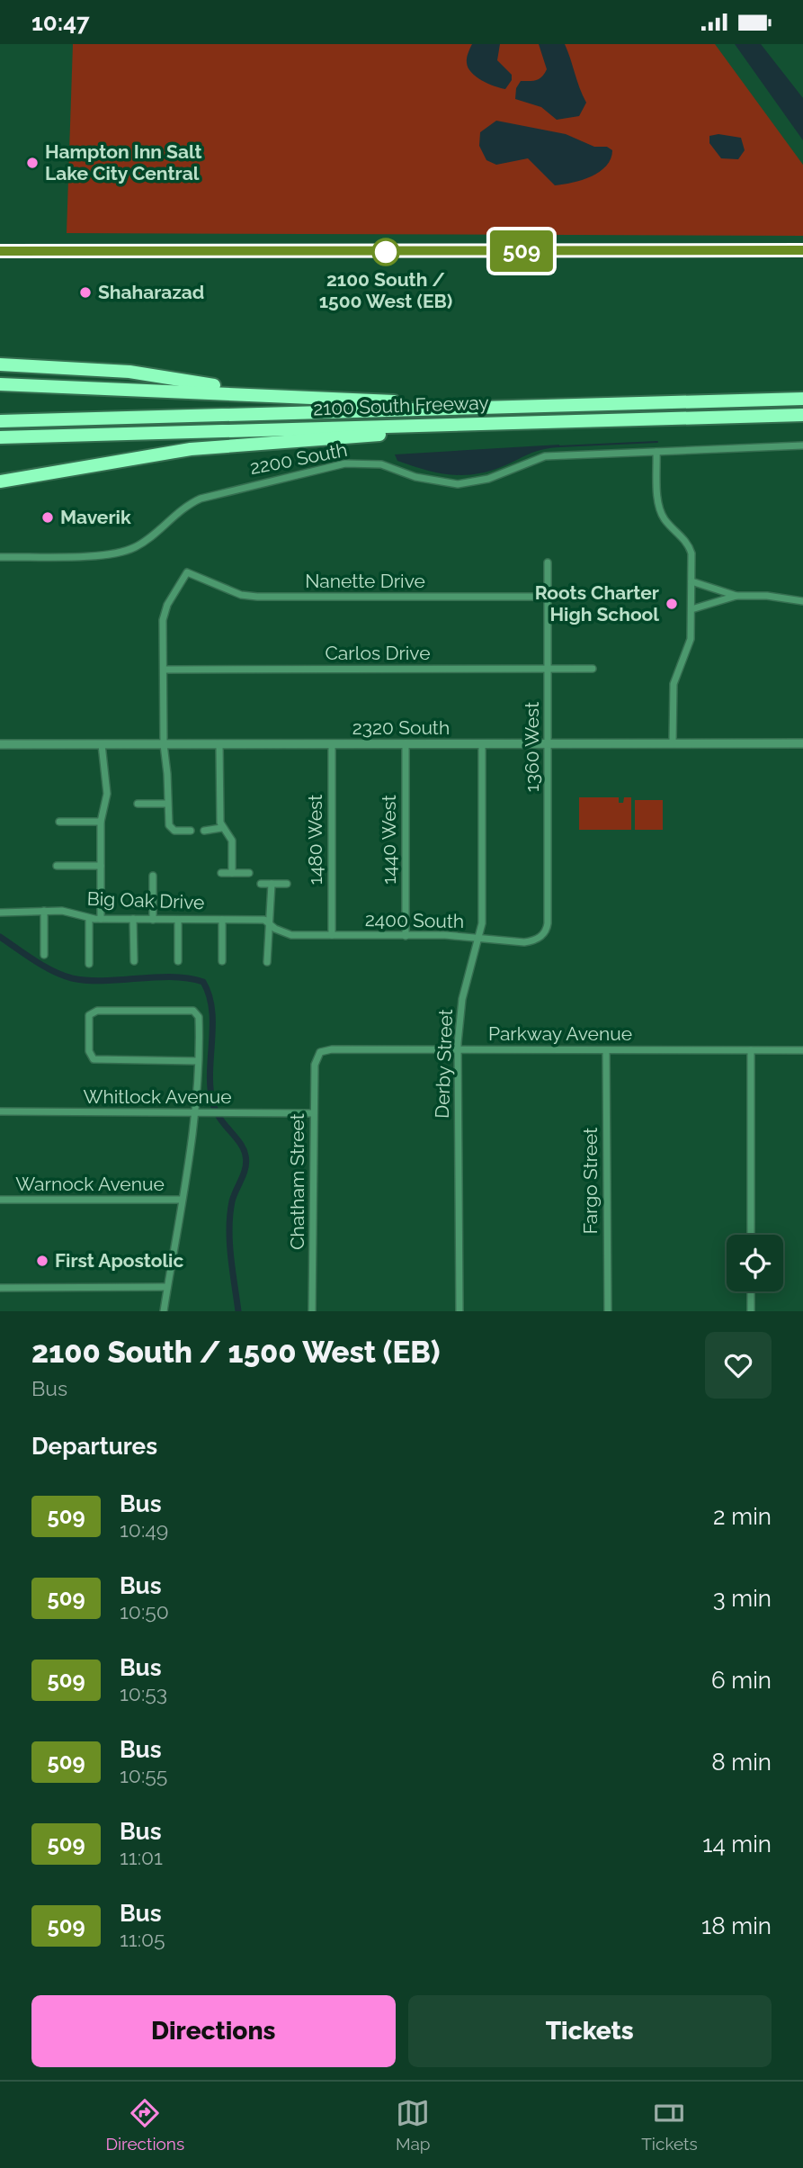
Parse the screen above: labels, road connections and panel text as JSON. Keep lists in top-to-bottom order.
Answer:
{
  "streets": {
    "highway": ["2100 South Freeway"],
    "street": [
      "2200 South",
      "Nanette Drive",
      "Carlos Drive",
      "2320 South",
      "1360 West",
      "1480 West",
      "1440 West",
      "Big Oak Drive",
      "2400 South",
      "Parkway Avenue",
      "Derby Street",
      "Whitlock Avenue",
      "Fargo Street",
      "Chatham Street",
      "Warnock Avenue"
    ]
  },
  "crossings": [
    ["Nanette Drive", "Carlos Drive"],
    ["Nanette Drive", "1360 West"],
    ["Carlos Drive", "1360 West"],
    ["2320 South", "1360 West"],
    ["2320 South", "1480 West"],
    ["2320 South", "1440 West"],
    ["2320 South", "Derby Street"],
    ["1360 West", "2400 South"],
    ["1480 West", "2400 South"],
    ["1440 West", "2400 South"],
    ["Big Oak Drive", "2400 South"],
    ["2400 South", "Derby Street"],
    ["Parkway Avenue", "Derby Street"],
    ["Parkway Avenue", "Fargo Street"],
    ["Parkway Avenue", "Chatham Street"],
    ["Whitlock Avenue", "Chatham Street"]
  ],
  "places": [
    "Hampton Inn Salt Lake City Central",
    "2100 South / 1500 West (EB)",
    "Shaharazad",
    "Maverik",
    "Roots Charter High School",
    "First Apostolic"
  ],
  "lines": ["bus line 509"],
  "page": {
    "status": "10:47",
    "on_map": "509",
    "heading": [
      ["2100 South / 1500 West (EB)", "Bus"],
      "Departures"
    ],
    "list": [
      {
        "mark": "509",
        "name": "Bus",
        "note": "10:49",
        "value": "2 min"
      },
      {
        "mark": "509",
        "name": "Bus",
        "note": "10:50",
        "value": "3 min"
      },
      {
        "mark": "509",
        "name": "Bus",
        "note": "10:53",
        "value": "6 min"
      },
      {
        "mark": "509",
        "name": "Bus",
        "note": "10:55",
        "value": "8 min"
      },
      {
        "mark": "509",
        "name": "Bus",
        "note": "11:01",
        "value": "14 min"
      },
      {
        "mark": "509",
        "name": "Bus",
        "note": "11:05",
        "value": "18 min"
      }
    ],
    "buttons": ["Directions", "Tickets"],
    "tabs": ["Directions", "Map", "Tickets"]
  }
}
